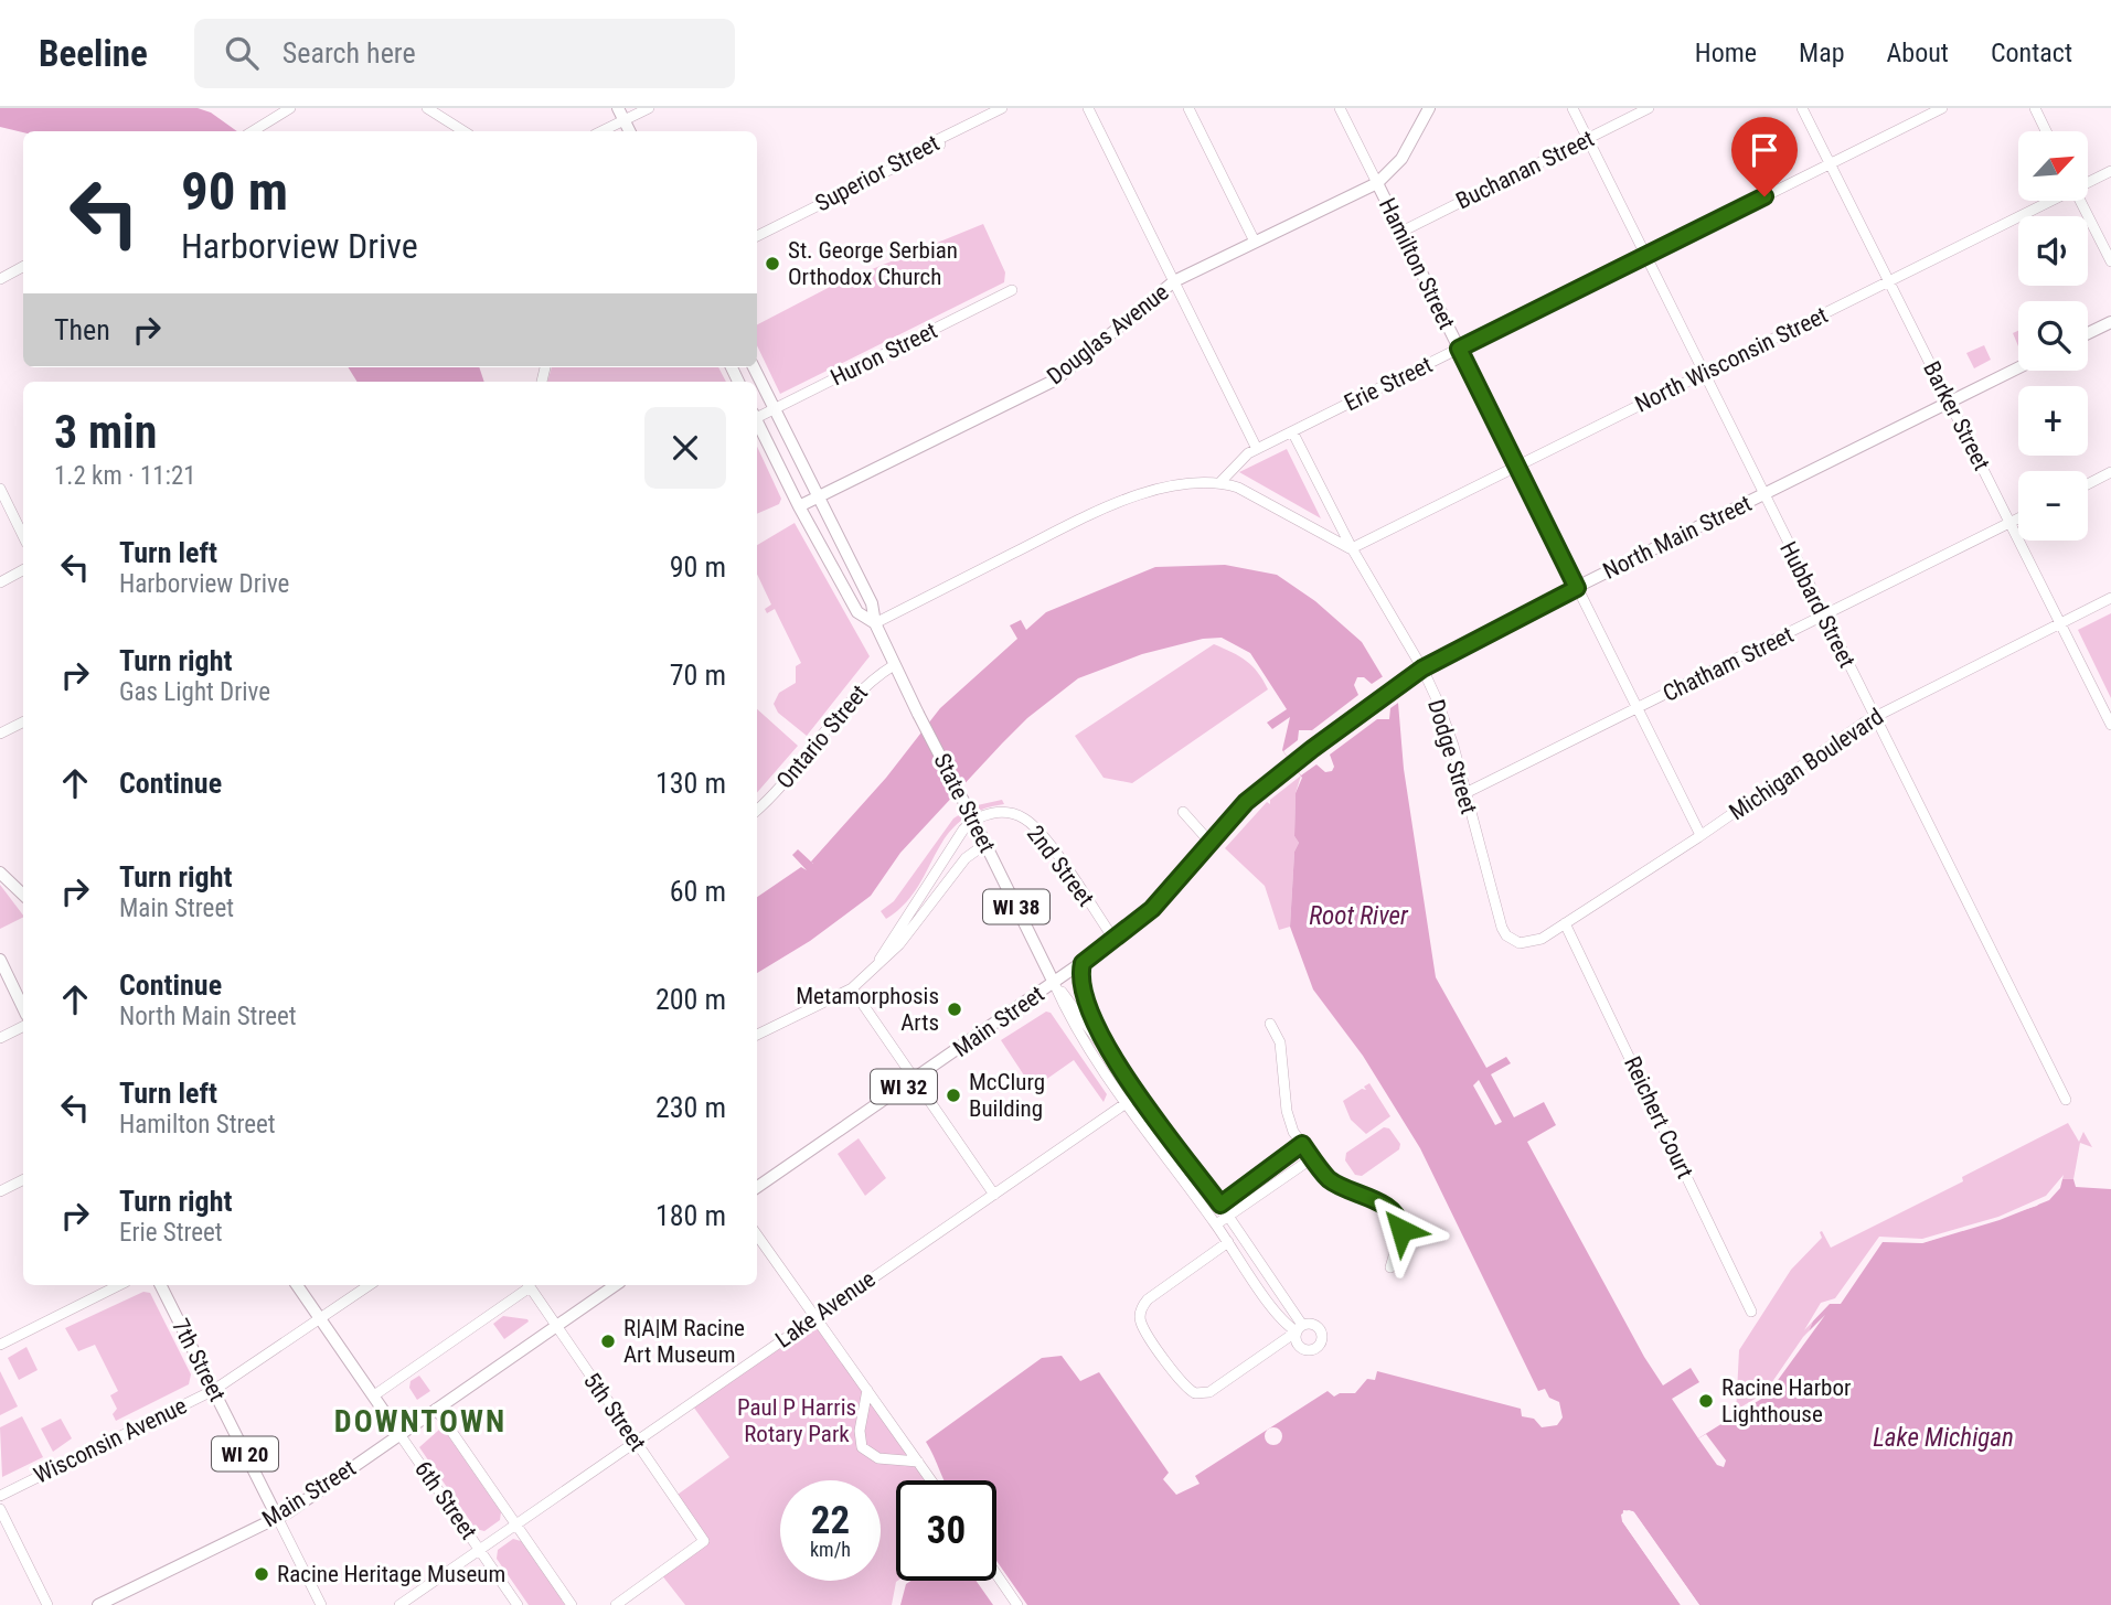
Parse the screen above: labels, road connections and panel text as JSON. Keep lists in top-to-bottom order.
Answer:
{
  "streets": {
    "main road": [
      "Hamilton Street",
      "Douglas Avenue",
      "North Main Street",
      "State Street",
      "WI 38",
      "Main Street",
      "WI 32",
      "7th Street",
      "WI 20",
      "6th Street"
    ],
    "street": [
      "Buchanan Street",
      "Superior Street",
      "Huron Street",
      "North Wisconsin Street",
      "Erie Street",
      "Barker Street",
      "Hubbard Street",
      "Chatham Street",
      "Ontario Street",
      "Dodge Street",
      "Michigan Boulevard",
      "2nd Street",
      "Reichert Court",
      "Lake Avenue",
      "5th Street",
      "Wisconsin Avenue"
    ]
  },
  "crossings": [
    ["Buchanan Street", "Hamilton Street"],
    ["Buchanan Street", "Hubbard Street"],
    ["Hamilton Street", "Douglas Avenue"],
    ["Hamilton Street", "North Wisconsin Street"],
    ["Hamilton Street", "Erie Street"],
    ["Hamilton Street", "North Main Street"],
    ["Hamilton Street", "Chatham Street"],
    ["Hamilton Street", "Michigan Boulevard"],
    ["Douglas Avenue", "State Street"],
    ["Huron Street", "State Street"],
    ["North Wisconsin Street", "Barker Street"],
    ["North Wisconsin Street", "Hubbard Street"],
    ["North Wisconsin Street", "Dodge Street"],
    ["Erie Street", "Barker Street"],
    ["Erie Street", "Hubbard Street"],
    ["Erie Street", "Dodge Street"],
    ["Barker Street", "North Main Street"],
    ["Barker Street", "Chatham Street"],
    ["Barker Street", "Michigan Boulevard"],
    ["North Main Street", "Hubbard Street"],
    ["North Main Street", "Dodge Street"],
    ["North Main Street", "Main Street"],
    ["Hubbard Street", "Chatham Street"],
    ["Hubbard Street", "Michigan Boulevard"],
    ["Chatham Street", "Dodge Street"],
    ["Ontario Street", "State Street"],
    ["Dodge Street", "Michigan Boulevard"],
    ["Michigan Boulevard", "Reichert Court"],
    ["State Street", "Main Street"],
    ["2nd Street", "Main Street"],
    ["Main Street", "7th Street"],
    ["Main Street", "5th Street"],
    ["Main Street", "6th Street"],
    ["Lake Avenue", "5th Street"],
    ["Lake Avenue", "6th Street"],
    ["7th Street", "Wisconsin Avenue"],
    ["Wisconsin Avenue", "6th Street"]
  ],
  "districts": ["DOWNTOWN"],
  "water": ["Root River", "Lake Michigan"],
  "parks": ["Paul P Harris Rotary Park"],
  "places": [
    "St. George Serbian Orthodox Church",
    "Metamorphosis Arts",
    "McClurg Building",
    "R|A|M Racine Art Museum",
    "Racine Harbor Lighthouse",
    "Racine Heritage Museum"
  ],
  "north": "top right",
  "page": {
    "header": "Beeline",
    "search": "Search here",
    "nav": [
      "Home",
      "Map",
      "About",
      "Contact"
    ],
    "map_buttons": ["+", "−"],
    "turn": ["90 m", "Harborview Drive"],
    "then": "Then",
    "heading": ["3 min", "1.2 km · 11:21"],
    "list": [
      {
        "name": "Turn left",
        "note": "Harborview Drive",
        "value": "90 m"
      },
      {
        "name": "Turn right",
        "note": "Gas Light Drive",
        "value": "70 m"
      },
      {
        "name": "Continue",
        "value": "130 m"
      },
      {
        "name": "Turn right",
        "note": "Main Street",
        "value": "60 m"
      },
      {
        "name": "Continue",
        "note": "North Main Street",
        "value": "200 m"
      },
      {
        "name": "Turn left",
        "note": "Hamilton Street",
        "value": "230 m"
      },
      {
        "name": "Turn right",
        "note": "Erie Street",
        "value": "180 m"
      }
    ],
    "speed": "22 km/h",
    "limit": "30"
  }
}
